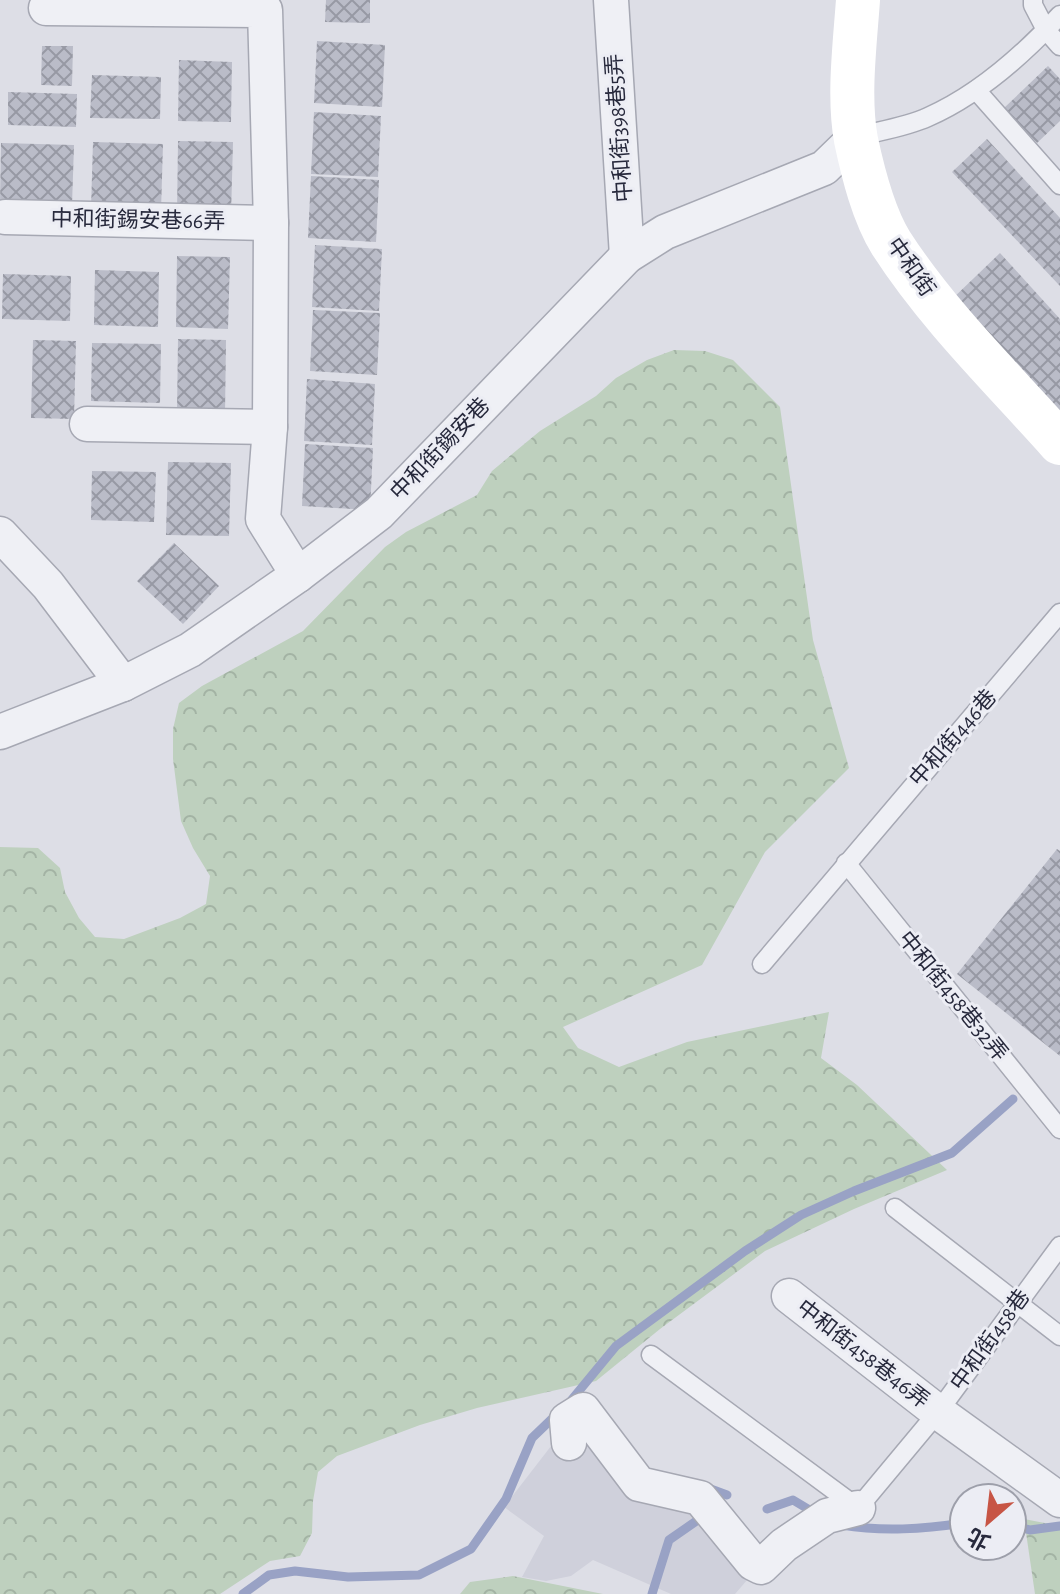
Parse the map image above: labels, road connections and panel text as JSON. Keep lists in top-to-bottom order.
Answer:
{
  "streets": {
    "street": [
      "中和街398巷5弄",
      "中和街錫安巷66弄",
      "中和街",
      "中和街錫安巷",
      "中和街458巷46弄"
    ],
    "lane": ["中和街446巷", "中和街458巷32弄", "中和街458巷"]
  },
  "crossings": [
    ["中和街398巷5弄", "中和街錫安巷"],
    ["中和街", "中和街錫安巷"],
    ["中和街446巷", "中和街458巷32弄"],
    ["中和街458巷", "中和街458巷46弄"]
  ],
  "north": "bottom left"
}
